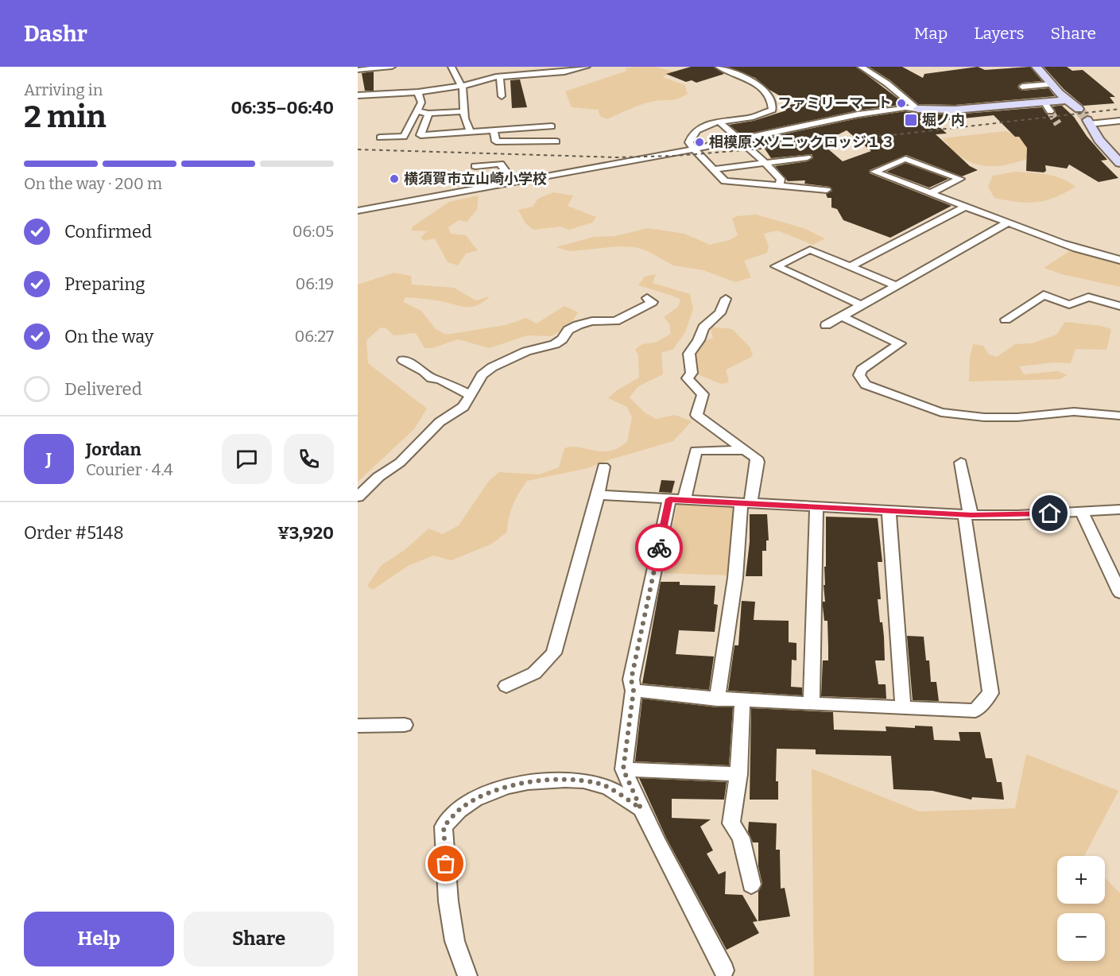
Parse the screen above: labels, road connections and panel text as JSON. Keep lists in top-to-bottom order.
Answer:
{
  "places": {
    "other": ["ファミリーマート", "相模原メソニックロッジ１３", "横須賀市立山崎小学校"],
    "transit": ["堀ノ内"]
  },
  "page": {
    "header": "Dashr",
    "nav": ["Map", "Layers", "Share"],
    "heading": ["2 min", "Arriving in", "06:35–06:40"],
    "panel": [
      "Jordan",
      "Courier · 4.4",
      "Order #5148",
      "¥3,920"
    ],
    "bar": "On the way · 200 m",
    "list": [
      ["Confirmed", "06:05"],
      ["Preparing", "06:19"],
      ["On the way", "06:27"],
      "Delivered"
    ],
    "round": "J",
    "map_buttons": ["+", "−"],
    "buttons": ["Help", "Share"]
  }
}
